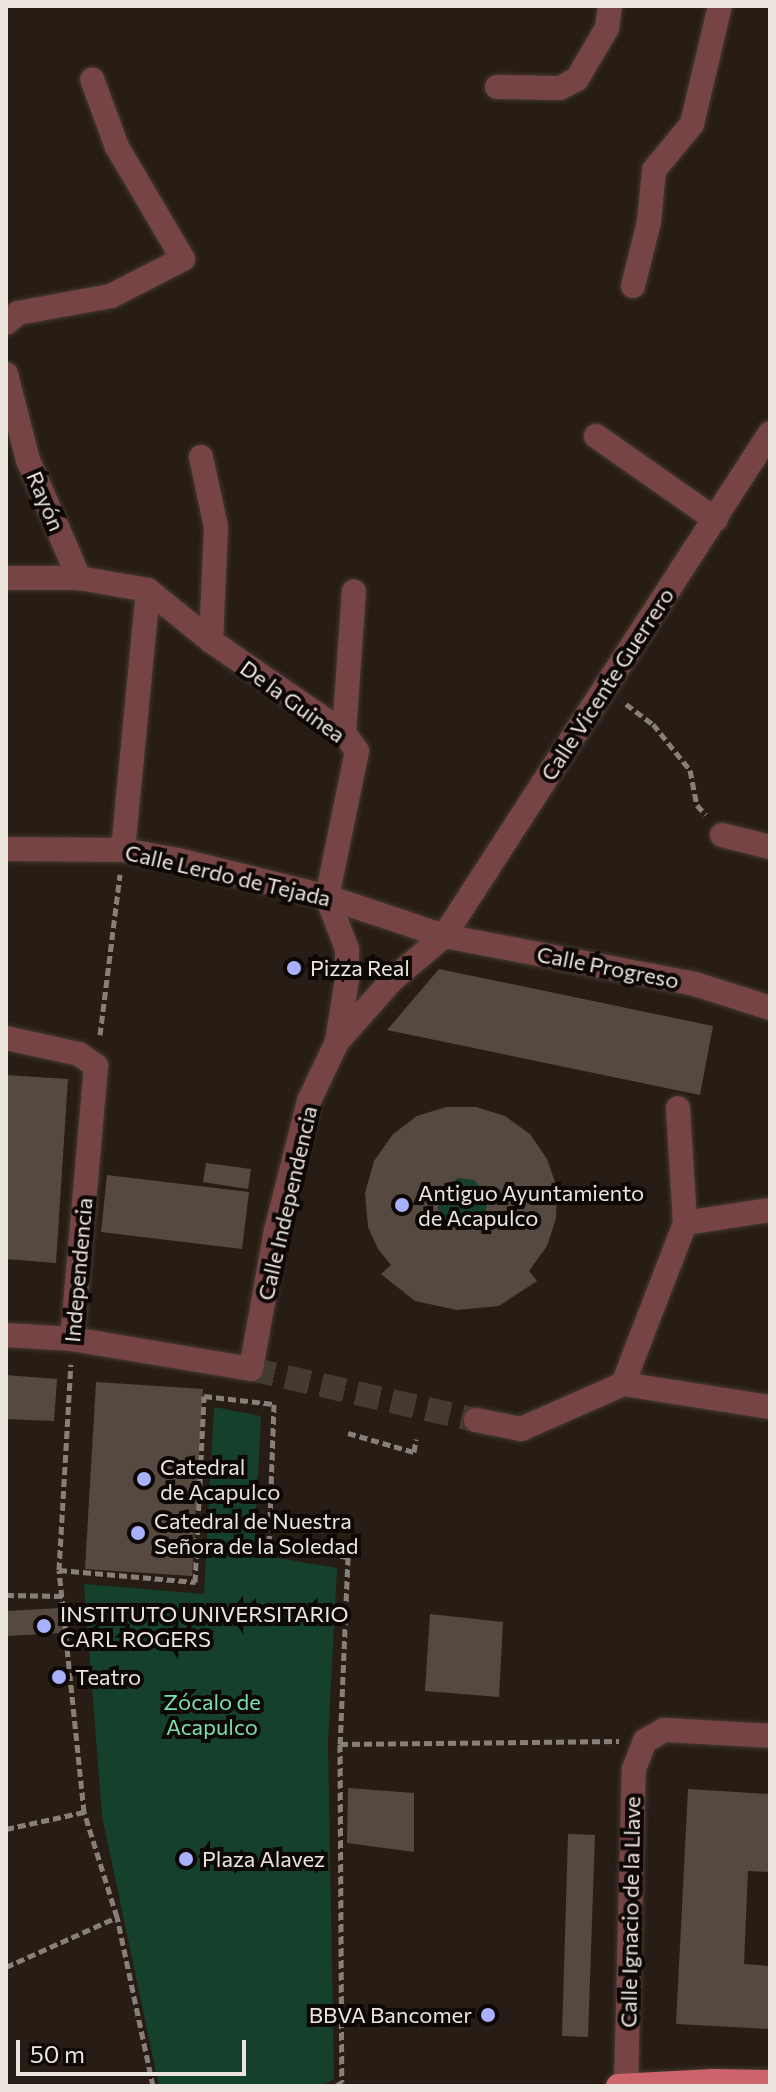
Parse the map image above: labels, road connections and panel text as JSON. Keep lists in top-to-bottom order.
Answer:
{
  "streets": {
    "street": [
      "Rayón",
      "Calle Vicente Guerrero",
      "De la Guinea",
      "Calle Lerdo de Tejada",
      "Calle Progreso",
      "Calle Independencia",
      "Independencia",
      "Calle Ignacio de la Llave"
    ]
  },
  "crossings": [
    ["Calle Vicente Guerrero", "Calle Lerdo de Tejada"],
    ["Calle Vicente Guerrero", "Calle Progreso"],
    ["Calle Vicente Guerrero", "Calle Independencia"],
    ["De la Guinea", "Calle Lerdo de Tejada"],
    ["De la Guinea", "Calle Independencia"],
    ["Calle Lerdo de Tejada", "Calle Progreso"],
    ["Calle Lerdo de Tejada", "Calle Independencia"],
    ["Calle Progreso", "Calle Independencia"],
    ["Calle Independencia", "Independencia"]
  ],
  "parks": ["Zócalo de Acapulco"],
  "places": [
    "Pizza Real",
    "Antiguo Ayuntamiento de Acapulco",
    "Catedral de Acapulco",
    "Catedral de Nuestra Señora de la Soledad",
    "INSTITUTO UNIVERSITARIO CARL ROGERS",
    "Teatro",
    "Plaza Alavez",
    "BBVA Bancomer"
  ],
  "scale_bar": "50 m"
}
